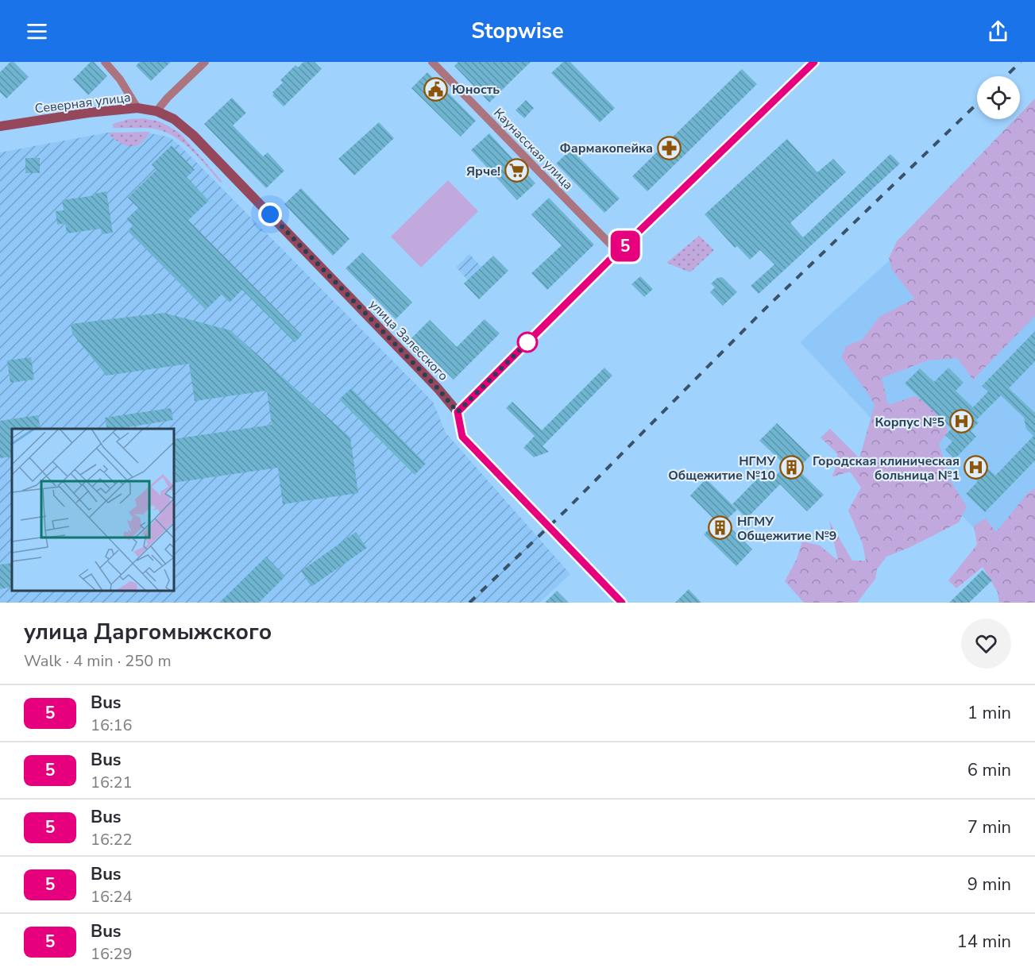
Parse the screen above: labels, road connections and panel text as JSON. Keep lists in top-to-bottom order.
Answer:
{
  "streets": {
    "main road": ["Северная улица", "улица Залесского"],
    "street": ["Каунасская улица"]
  },
  "crossings": [
    ["Северная улица", "улица Залесского"]
  ],
  "places": {
    "public building": ["Юность"],
    "pharmacy": ["Фармакопейка"],
    "supermarket": ["Ярче!"],
    "hospital": ["Корпус №5", "Городская клиническая больница №1"],
    "building": ["НГМУ Общежитие №10", "НГМУ Общежитие №9"]
  },
  "lines": ["bus line 5"],
  "page": {
    "header": "Stopwise",
    "on_map": "5",
    "heading": ["улица Даргомыжского", "Walk · 4 min · 250 m"],
    "list": [
      {
        "mark": "5",
        "name": "Bus",
        "note": "16:16",
        "value": "1 min"
      },
      {
        "mark": "5",
        "name": "Bus",
        "note": "16:21",
        "value": "6 min"
      },
      {
        "mark": "5",
        "name": "Bus",
        "note": "16:22",
        "value": "7 min"
      },
      {
        "mark": "5",
        "name": "Bus",
        "note": "16:24",
        "value": "9 min"
      },
      {
        "mark": "5",
        "name": "Bus",
        "note": "16:29",
        "value": "14 min"
      }
    ]
  }
}
